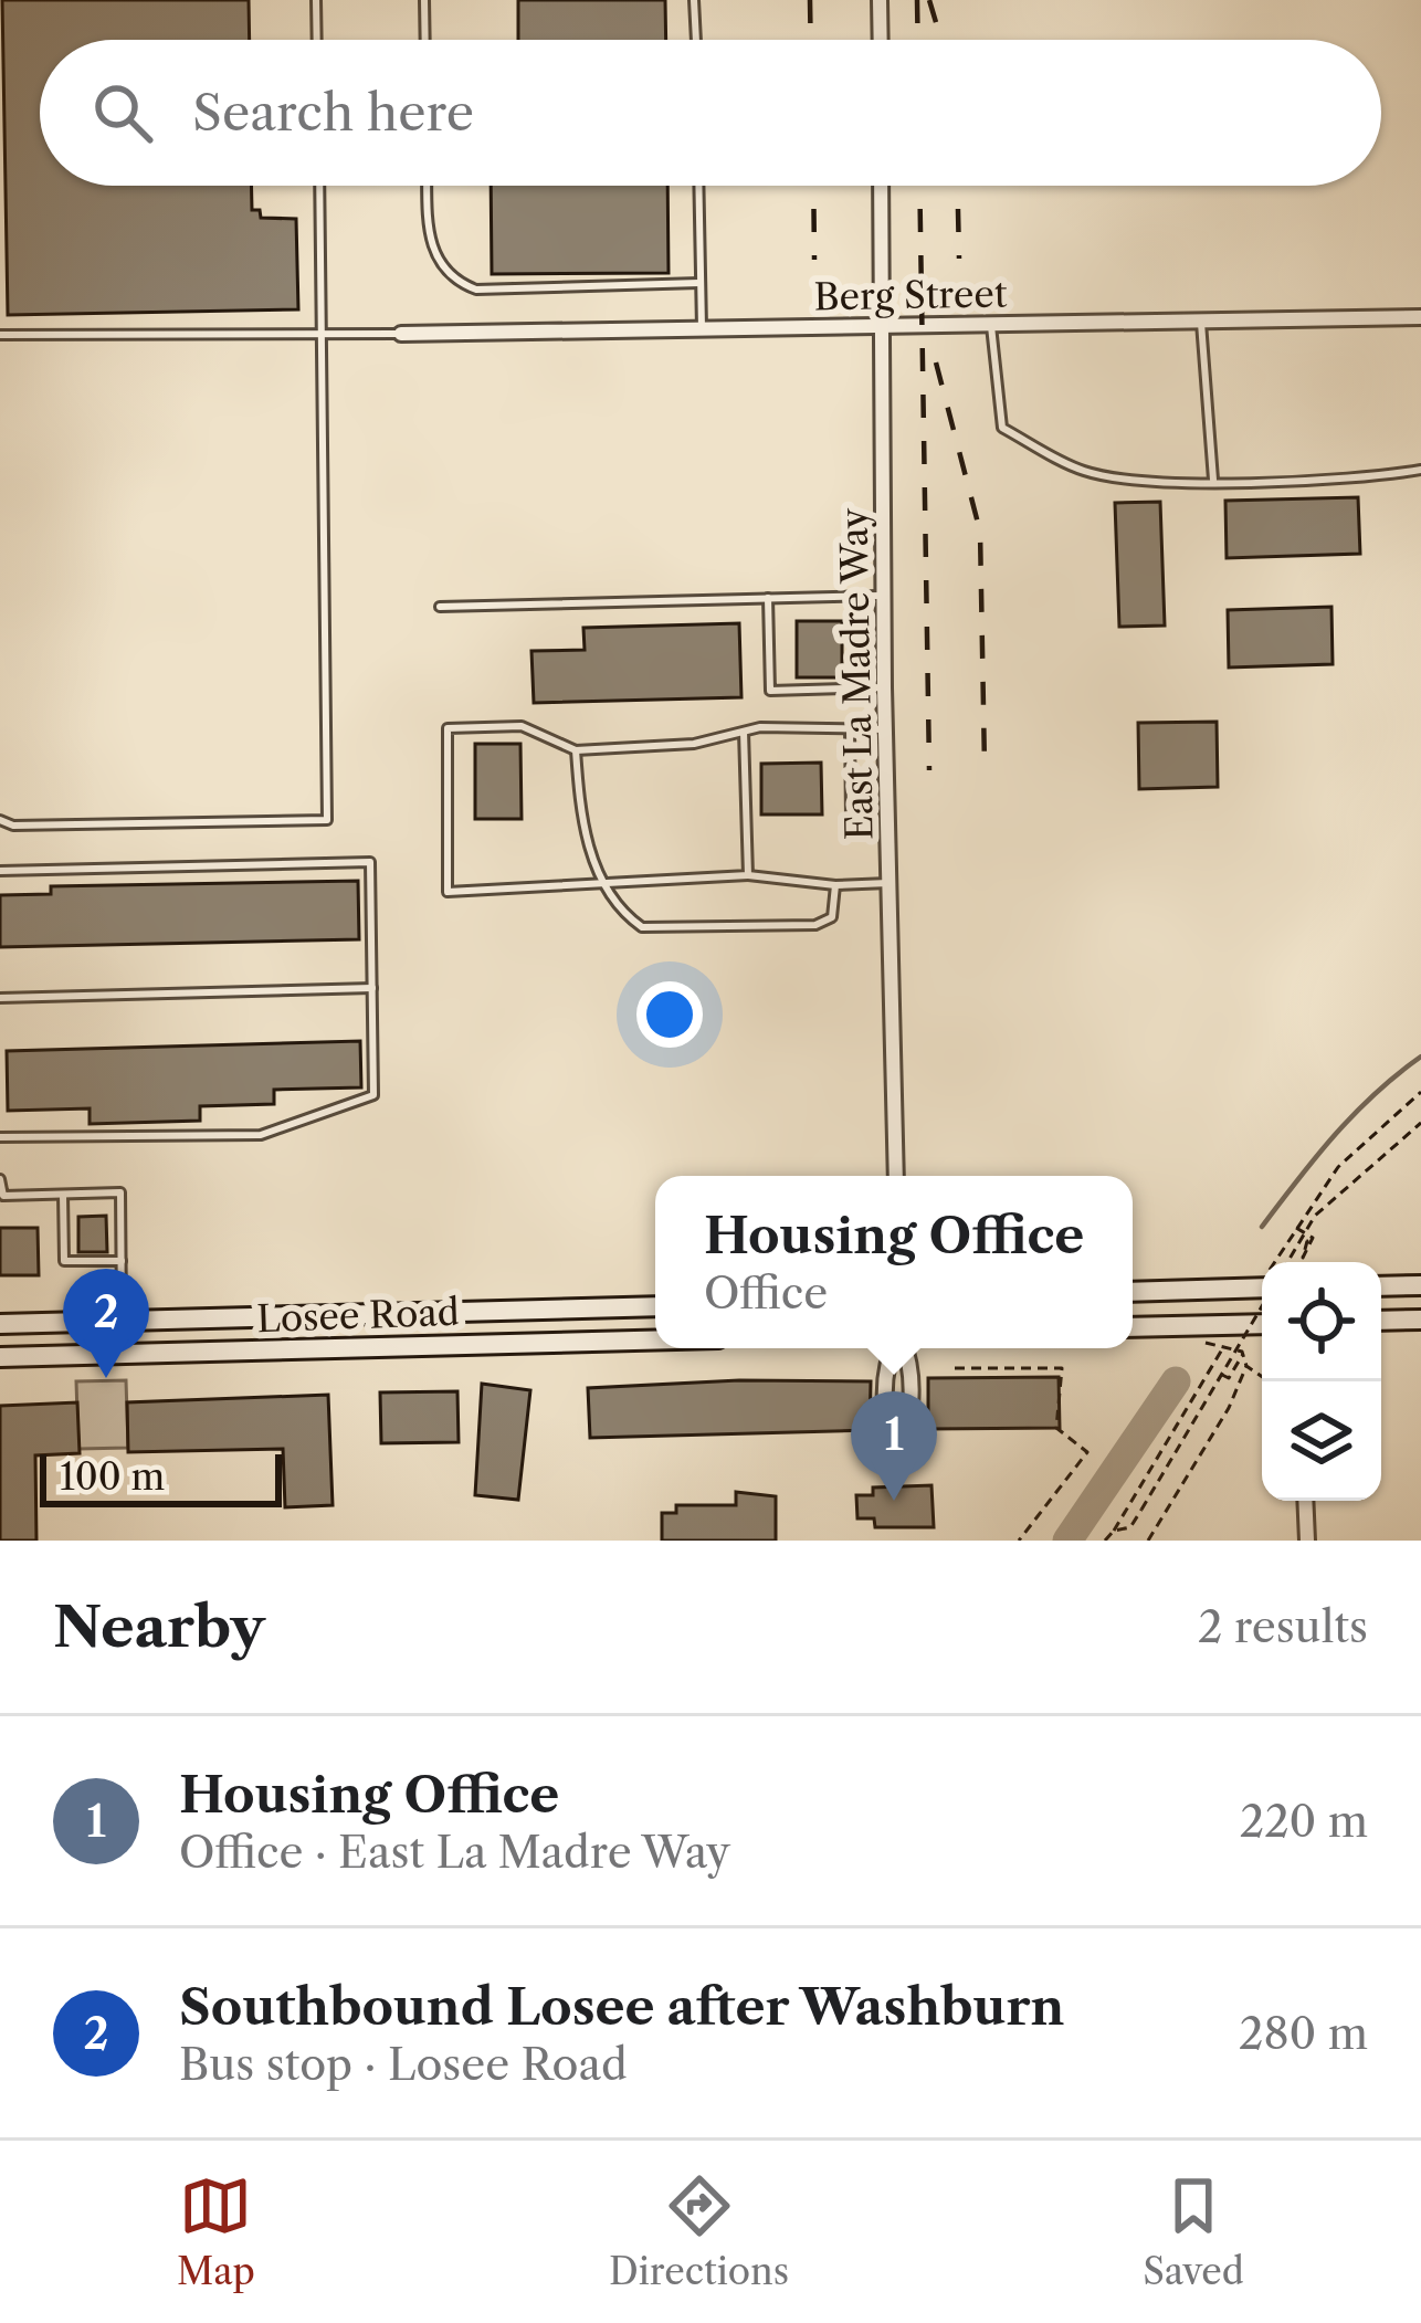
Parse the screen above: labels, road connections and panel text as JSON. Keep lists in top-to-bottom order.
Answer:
{
  "streets": {
    "main road": ["Losee Road"],
    "street": ["Berg Street", "East La Madre Way"]
  },
  "crossings": [
    ["Berg Street", "East La Madre Way"]
  ],
  "scale_bar": "100 m",
  "page": {
    "search": "Search here",
    "popup": ["Housing Office", "Office"],
    "pins": ["2", "1"],
    "scale": "100 m",
    "heading": ["Nearby", "2 results"],
    "list": [
      {
        "mark": "1",
        "name": "Housing Office",
        "note": "Office · East La Madre Way",
        "value": "220 m"
      },
      {
        "mark": "2",
        "name": "Southbound Losee after Washburn",
        "note": "Bus stop · Losee Road",
        "value": "280 m"
      }
    ],
    "nav": ["Map", "Directions", "Saved"]
  }
}
